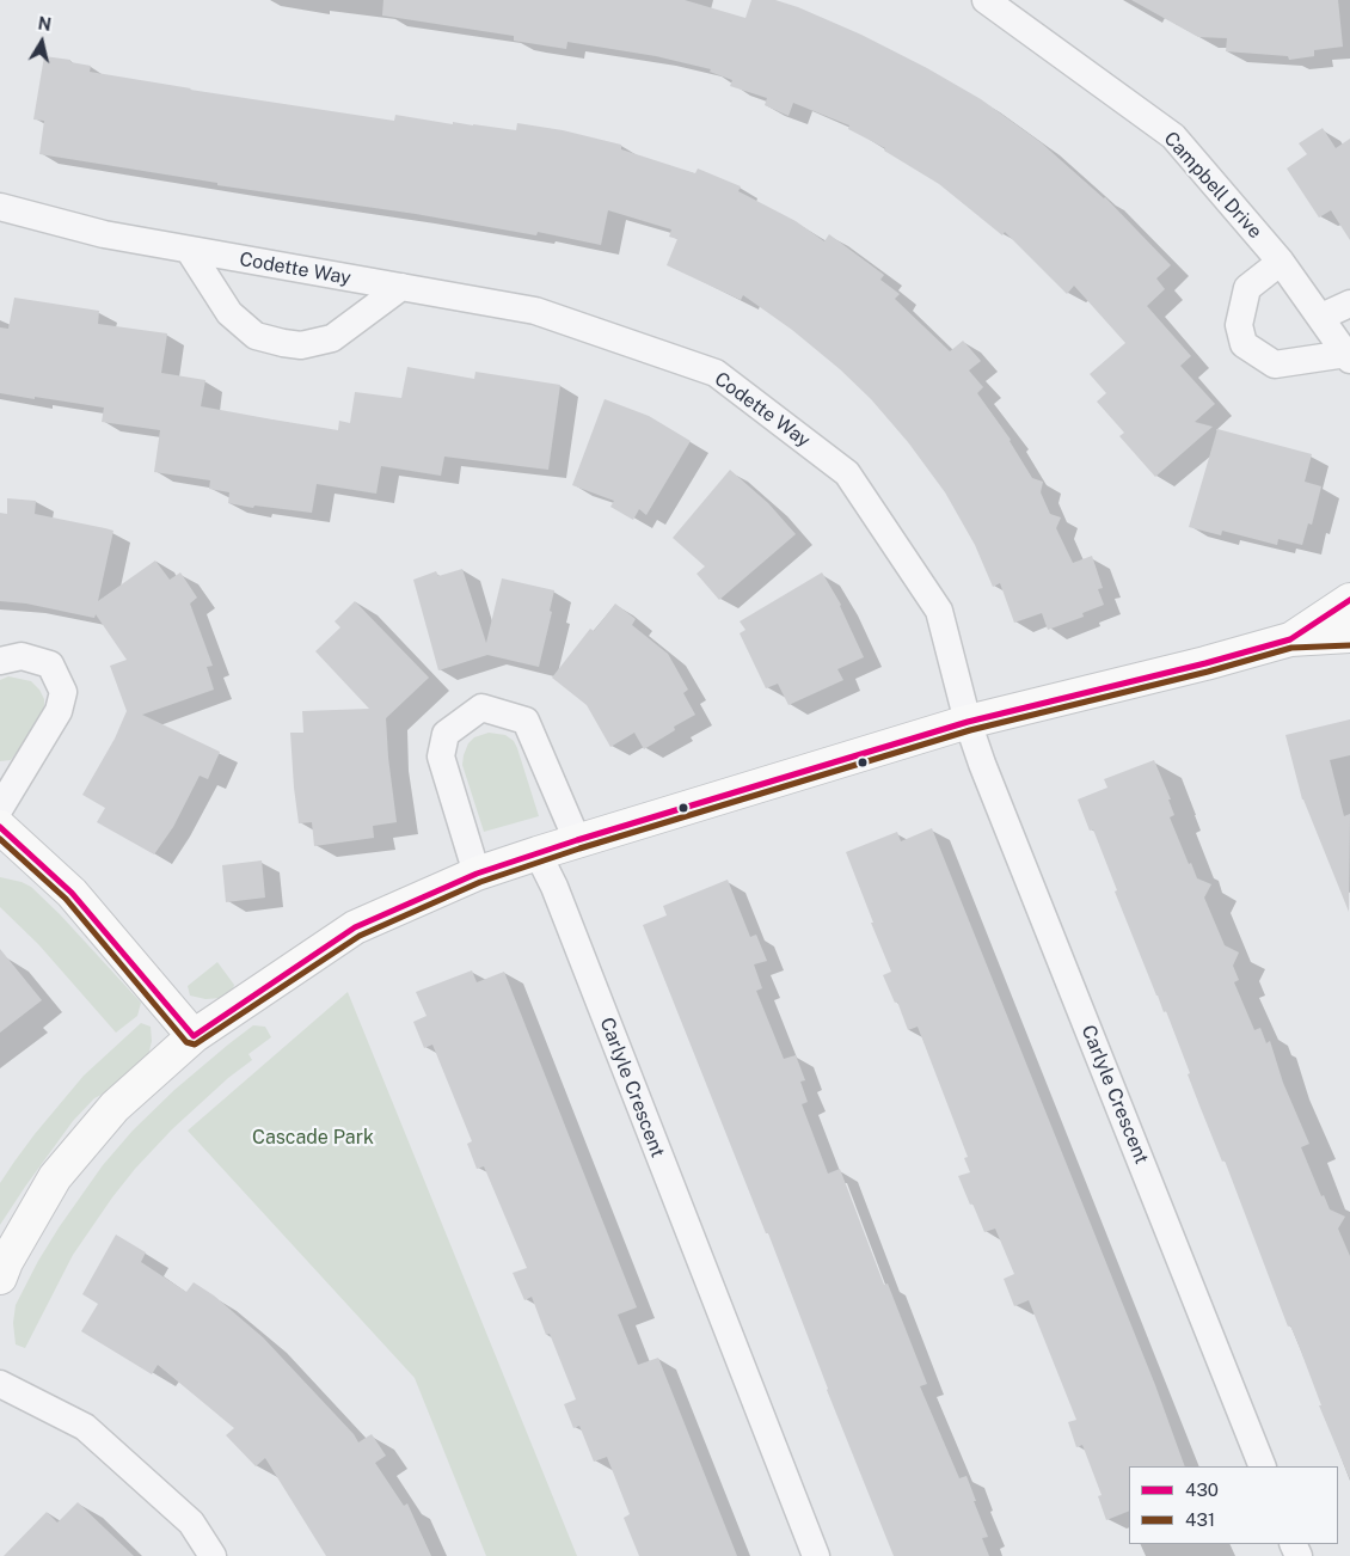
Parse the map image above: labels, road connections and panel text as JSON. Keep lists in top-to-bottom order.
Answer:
{
  "streets": {
    "street": ["Campbell Drive", "Codette Way", "Carlyle Crescent"]
  },
  "crossings": [
    ["Codette Way", "Carlyle Crescent"]
  ],
  "parks": ["Cascade Park"],
  "lines": ["transit line 430", "transit line 431"],
  "legend": ["430", "431"],
  "north": "top"
}
